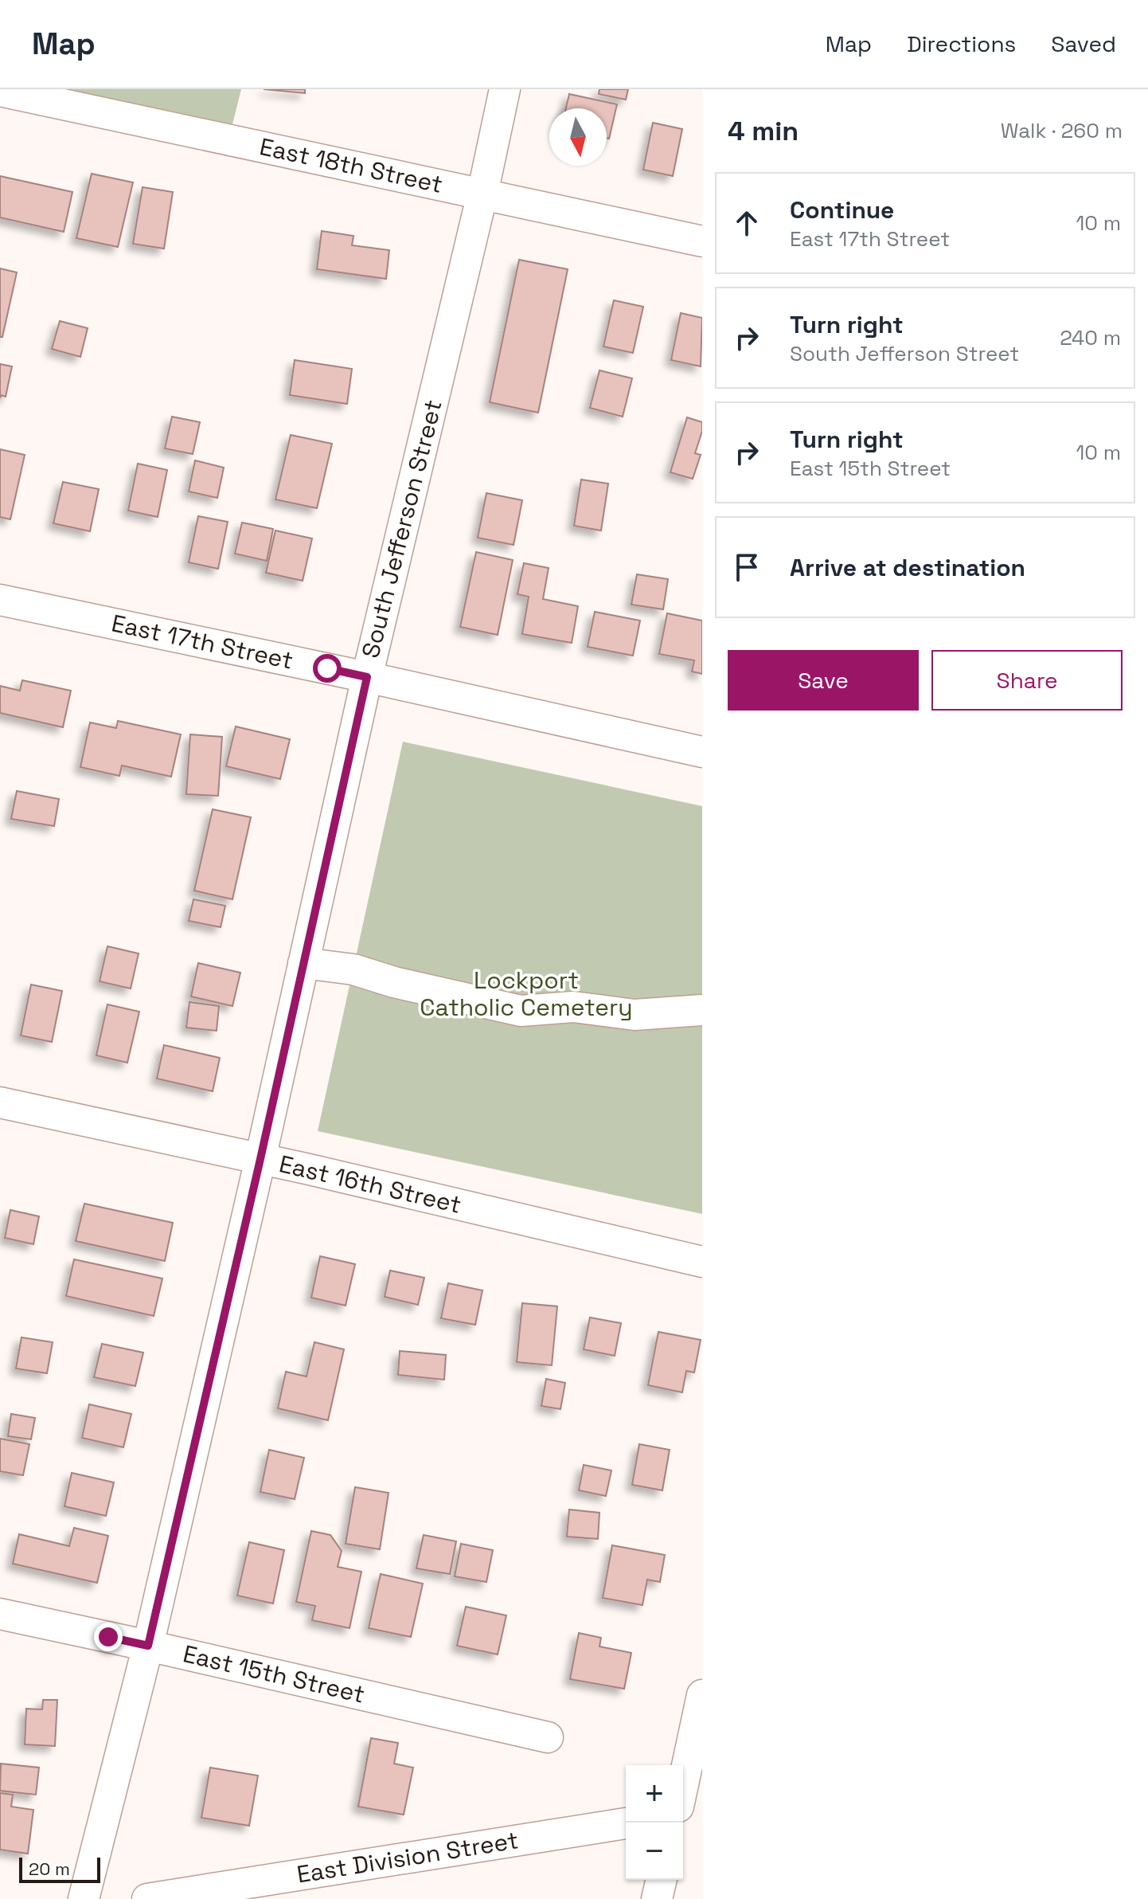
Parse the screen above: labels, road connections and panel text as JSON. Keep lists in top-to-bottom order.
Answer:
{
  "streets": {
    "street": [
      "East 18th Street",
      "South Jefferson Street",
      "East 17th Street",
      "East 16th Street",
      "East 15th Street",
      "East Division Street"
    ]
  },
  "crossings": [
    ["East 18th Street", "South Jefferson Street"],
    ["South Jefferson Street", "East 17th Street"],
    ["South Jefferson Street", "East 16th Street"],
    ["South Jefferson Street", "East 15th Street"]
  ],
  "parks": ["Lockport Catholic Cemetery"],
  "scale_bar": "20 m",
  "north": "bottom",
  "page": {
    "header": "Map",
    "nav": ["Map", "Directions", "Saved"],
    "heading": ["4 min", "Walk · 260 m"],
    "list": [
      ["Continue", "East 17th Street", "10 m"],
      ["Turn right", "South Jefferson Street", "240 m"],
      ["Turn right", "East 15th Street", "10 m"],
      "Arrive at destination"
    ],
    "buttons": ["Save", "Share"],
    "map_buttons": ["+", "−"],
    "scale": "20 m"
  }
}
